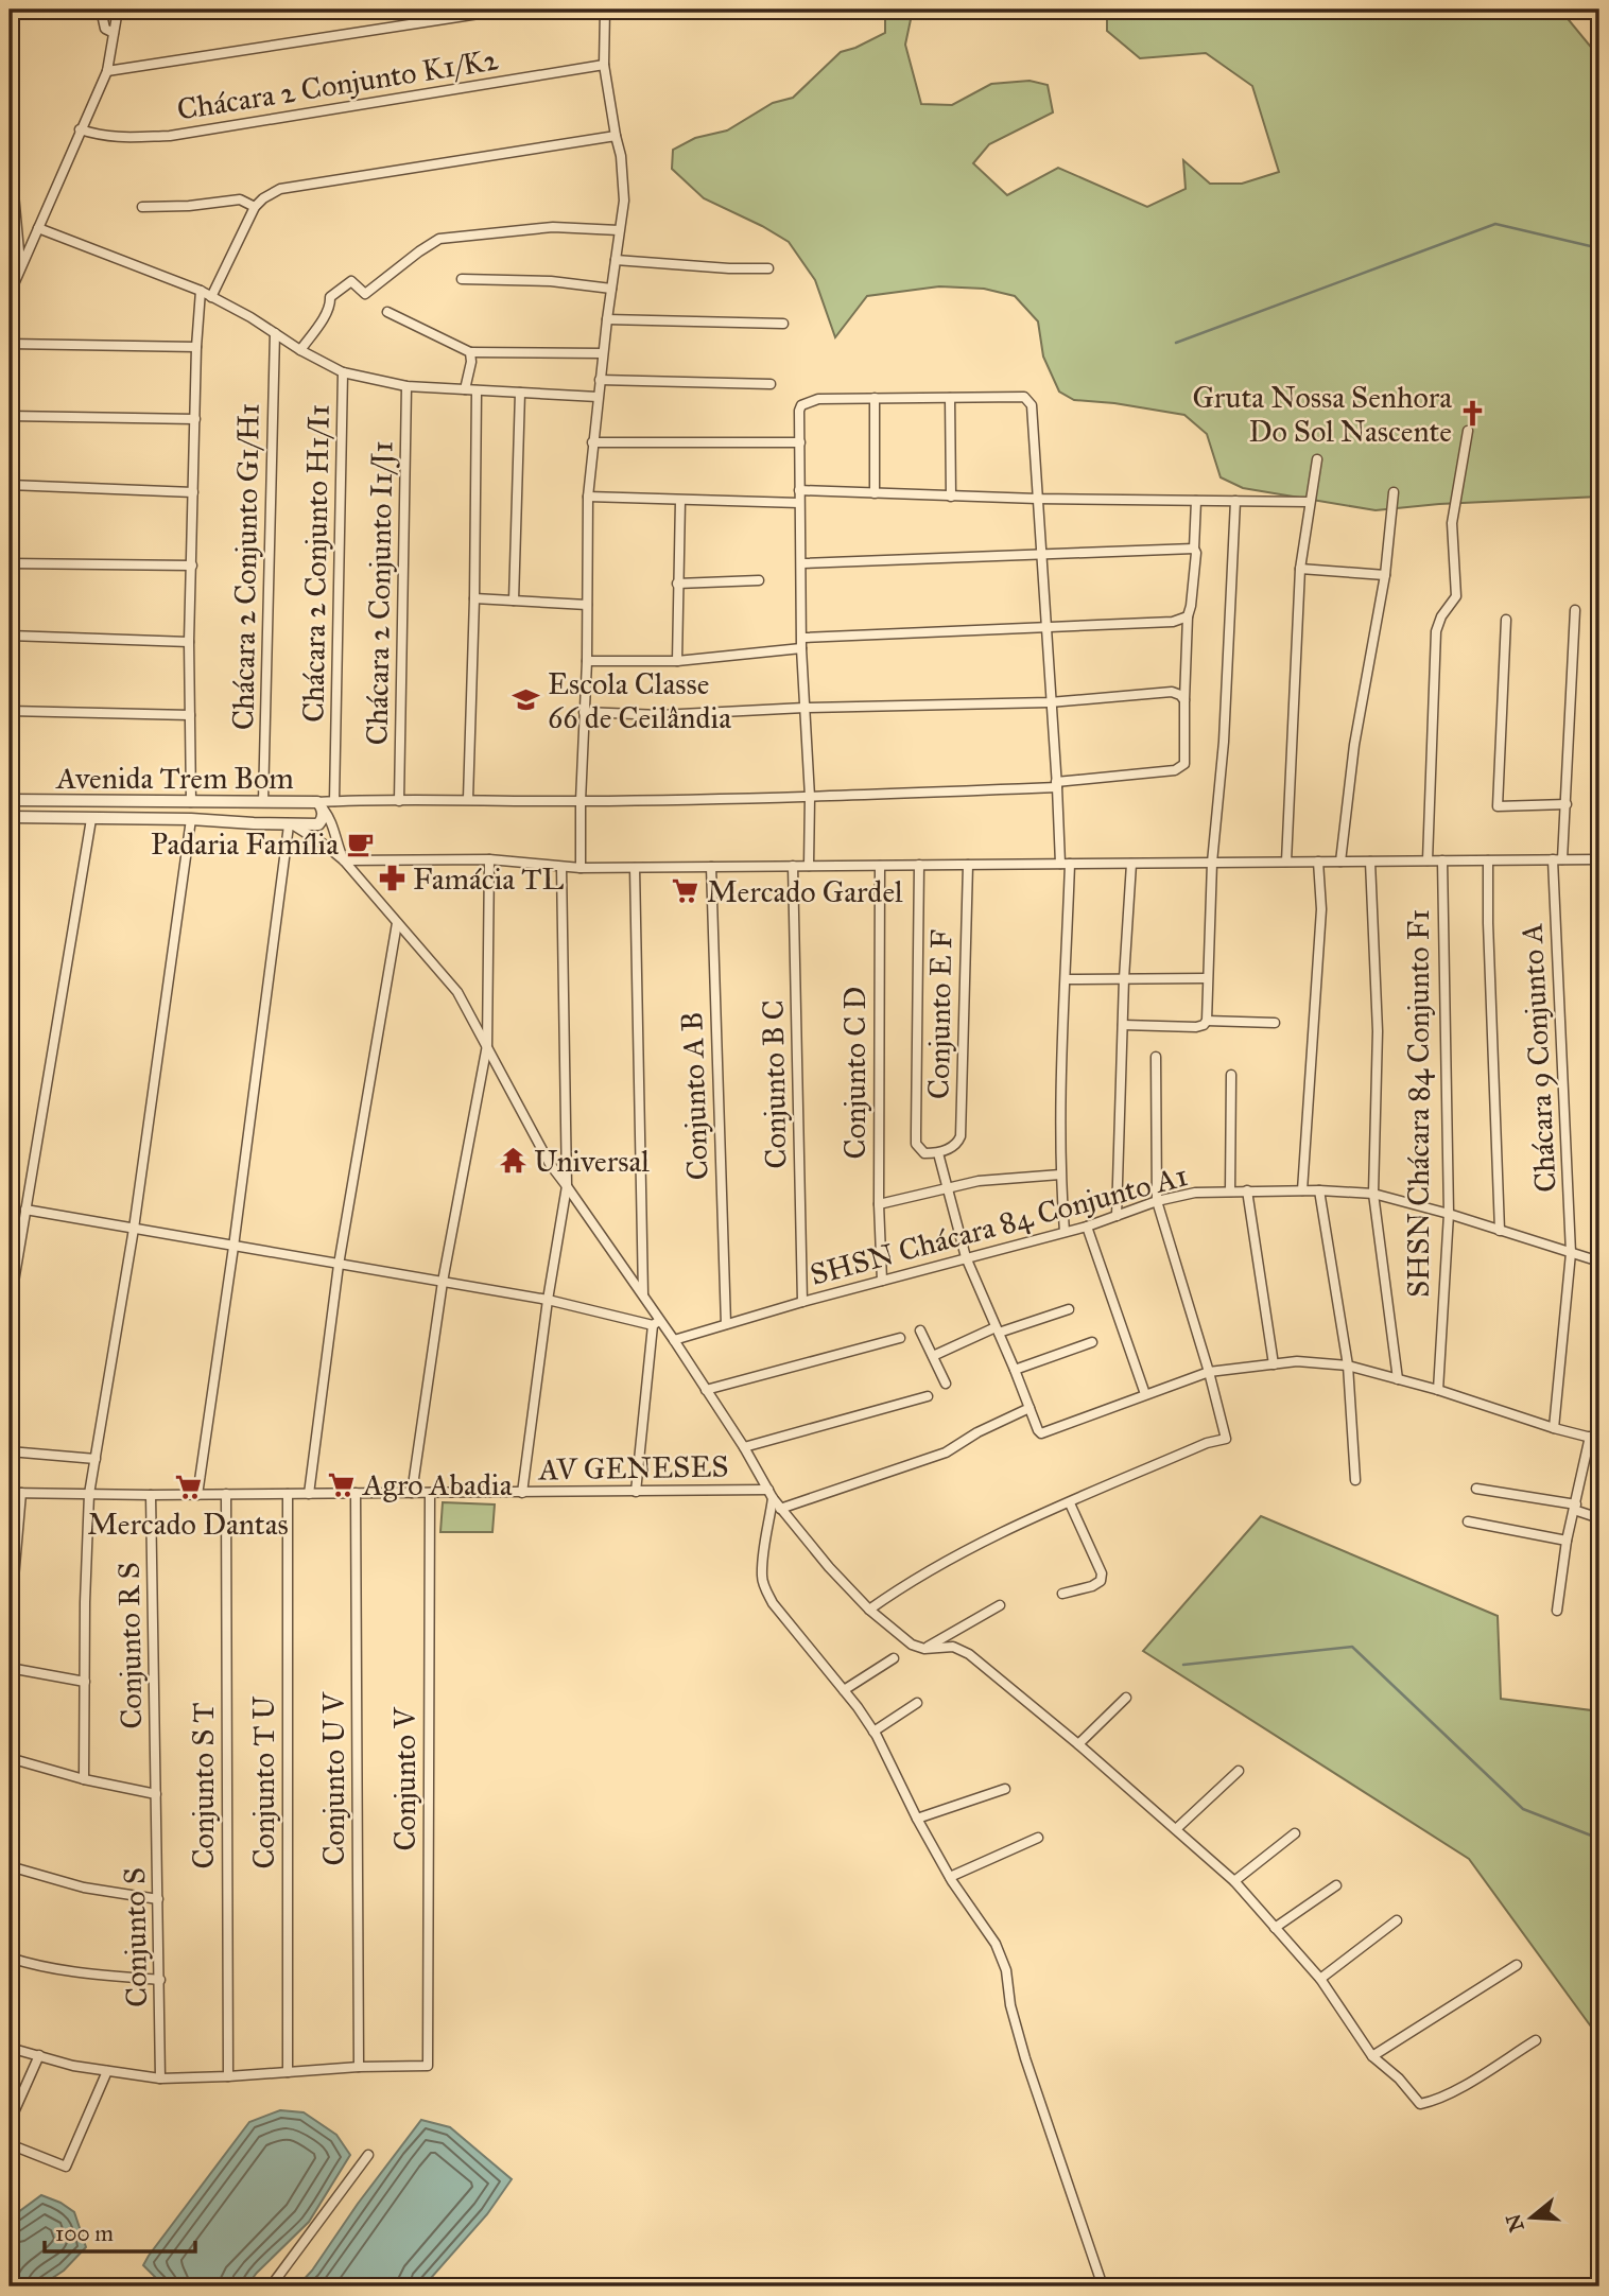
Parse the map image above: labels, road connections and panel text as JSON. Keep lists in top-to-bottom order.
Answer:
{
  "streets": {
    "street": [
      "Chácara 2 Conjunto K1/K2",
      "Chácara 2 Conjunto H1/I1",
      "Chácara 2 Conjunto G1/H1",
      "Chácara 2 Conjunto I1/J1",
      "Avenida Trem Bom",
      "Conjunto E F",
      "Chácara 9 Conjunto A",
      "Conjunto C D",
      "Conjunto B C",
      "Conjunto A B",
      "SHSN Chácara 84 Conjunto F1",
      "SHSN Chácara 84 Conjunto A1",
      "AV GENESES",
      "Conjunto R S",
      "Conjunto U V",
      "Conjunto V",
      "Conjunto T U",
      "Conjunto S T",
      "Conjunto S"
    ]
  },
  "crossings": [
    ["Chácara 2 Conjunto G1/H1", "Avenida Trem Bom"],
    ["Chácara 9 Conjunto A", "SHSN Chácara 84 Conjunto A1"],
    ["Conjunto C D", "SHSN Chácara 84 Conjunto A1"],
    ["Conjunto B C", "SHSN Chácara 84 Conjunto A1"],
    ["Conjunto A B", "SHSN Chácara 84 Conjunto A1"],
    ["SHSN Chácara 84 Conjunto F1", "SHSN Chácara 84 Conjunto A1"],
    ["AV GENESES", "Conjunto R S"],
    ["AV GENESES", "Conjunto U V"],
    ["AV GENESES", "Conjunto V"],
    ["AV GENESES", "Conjunto T U"],
    ["AV GENESES", "Conjunto S T"],
    ["Conjunto R S", "Conjunto S"],
    ["Conjunto U V", "Conjunto V"]
  ],
  "places": {
    "church": ["Gruta Nossa Senhora Do Sol Nascente"],
    "school or university": ["Escola Classe 66 de Ceilândia"],
    "cafe": ["Padaria Família"],
    "pharmacy": ["Famácia TL"],
    "supermarket": ["Mercado Gardel", "Agro Abadia", "Mercado Dantas"],
    "temple": ["Universal"]
  },
  "scale_bar": "100 m",
  "north": "left"
}
